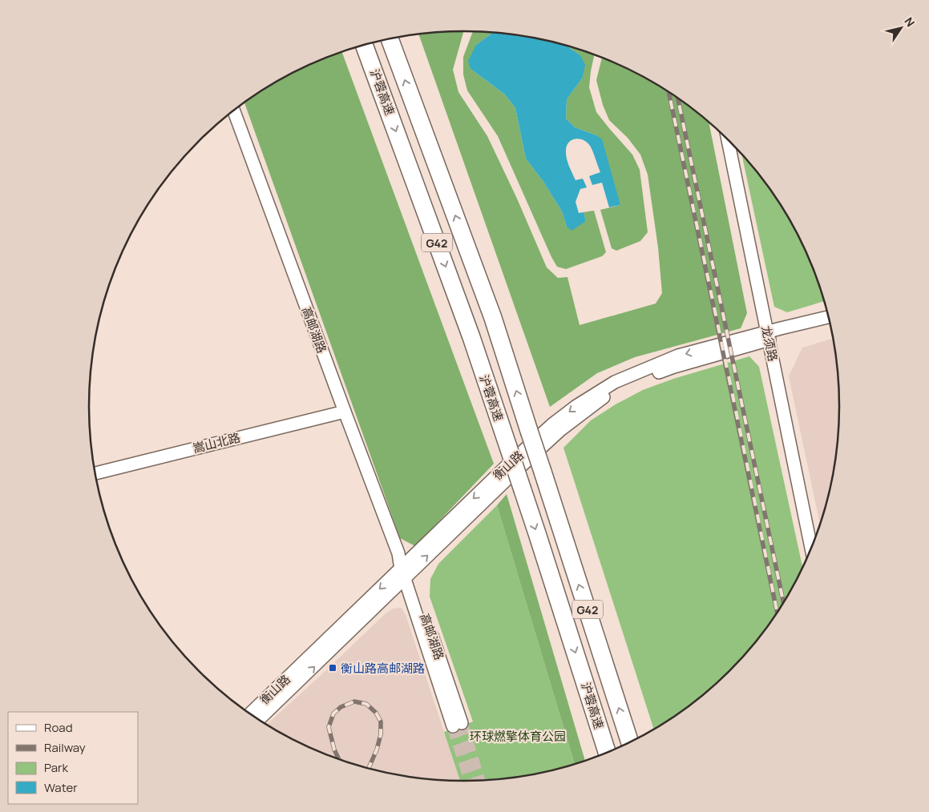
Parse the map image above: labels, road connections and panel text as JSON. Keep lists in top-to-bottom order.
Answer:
{
  "streets": {
    "highway": ["沪蓉高速", "G42"],
    "street": [
      "高邮湖路",
      "龙须路",
      "嵩山北路",
      "衡山路"
    ]
  },
  "crossings": [
    ["高邮湖路", "嵩山北路"],
    ["高邮湖路", "衡山路"],
    ["龙须路", "衡山路"]
  ],
  "parks": ["环球燃擎体育公园"],
  "places": {
    "transit": ["衡山路高邮湖路"]
  },
  "legend": [
    "Road",
    "Railway",
    "Park",
    "Water"
  ],
  "north": "top right"
}
